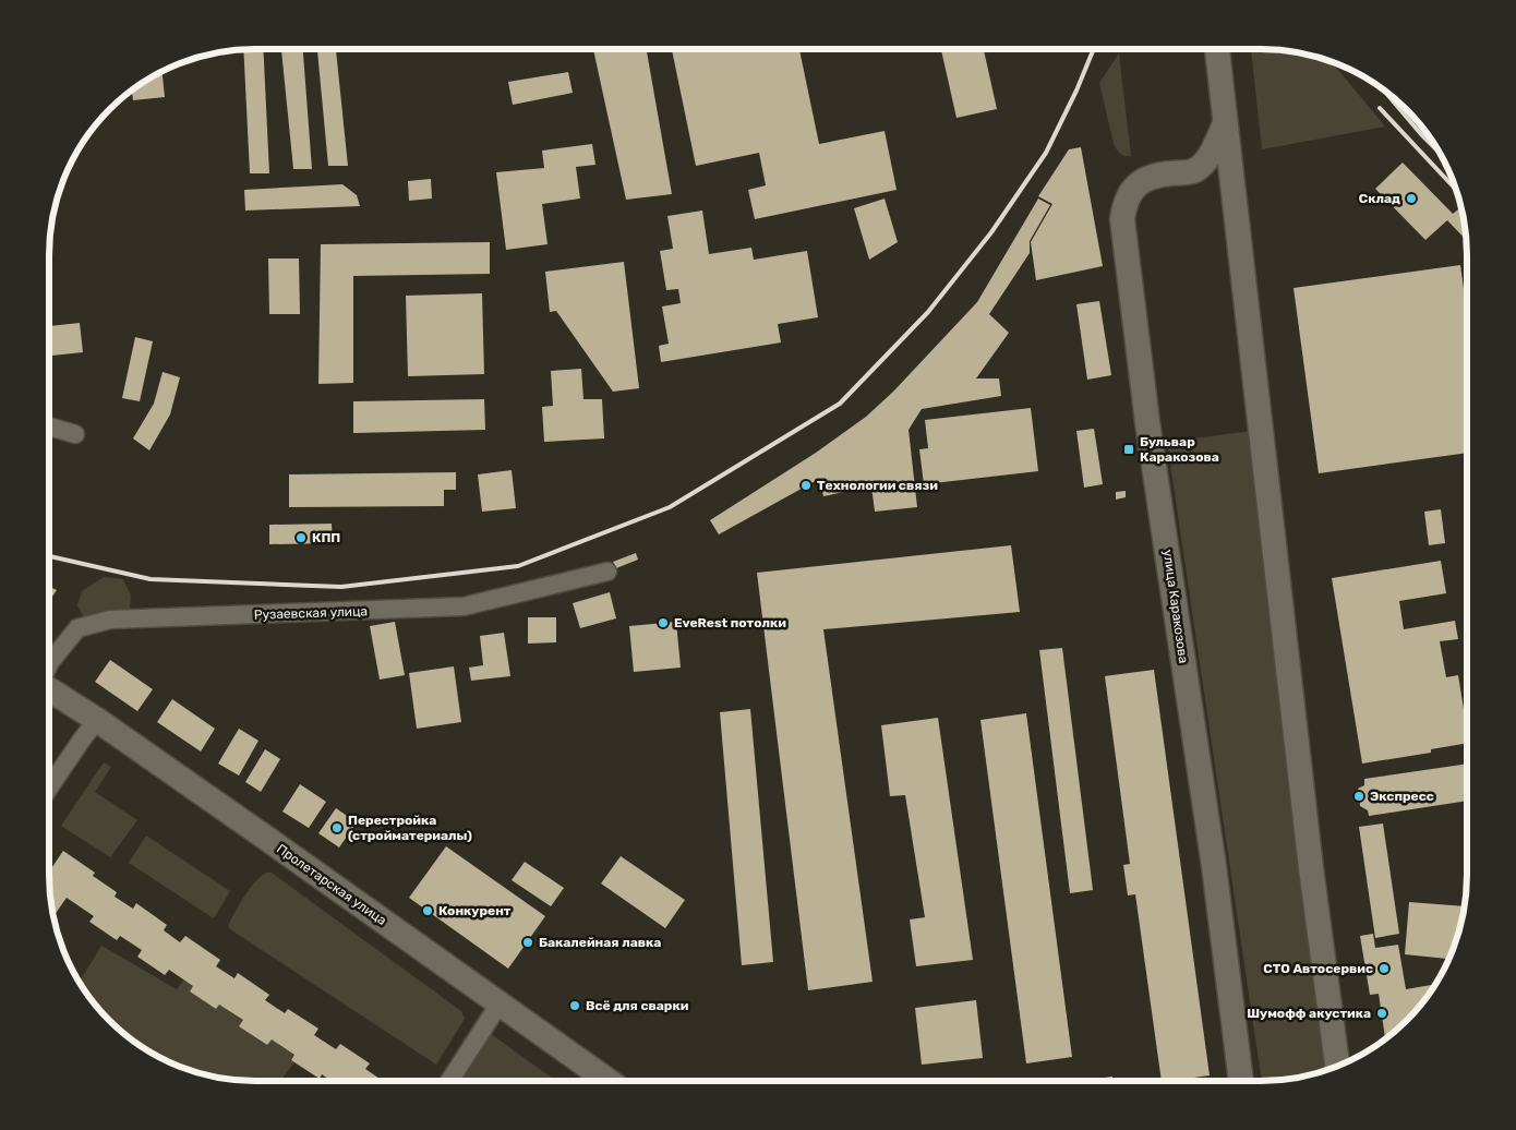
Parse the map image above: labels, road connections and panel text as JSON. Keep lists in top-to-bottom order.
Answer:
{
  "streets": {
    "main road": ["улица Каракозова", "Пролетарская улица"],
    "street": ["Рузаевская улица"]
  },
  "places": {
    "other": [
      "Склад",
      "Технологии связи",
      "КПП",
      "EveRest потолки",
      "Экспресс",
      "Перестройка (стройматериалы)",
      "Конкурент",
      "Бакалейная лавка",
      "СТО Автосервис",
      "Всё для сварки",
      "Шумофф акустика"
    ],
    "transit": ["Бульвар Каракозова"]
  }
}
